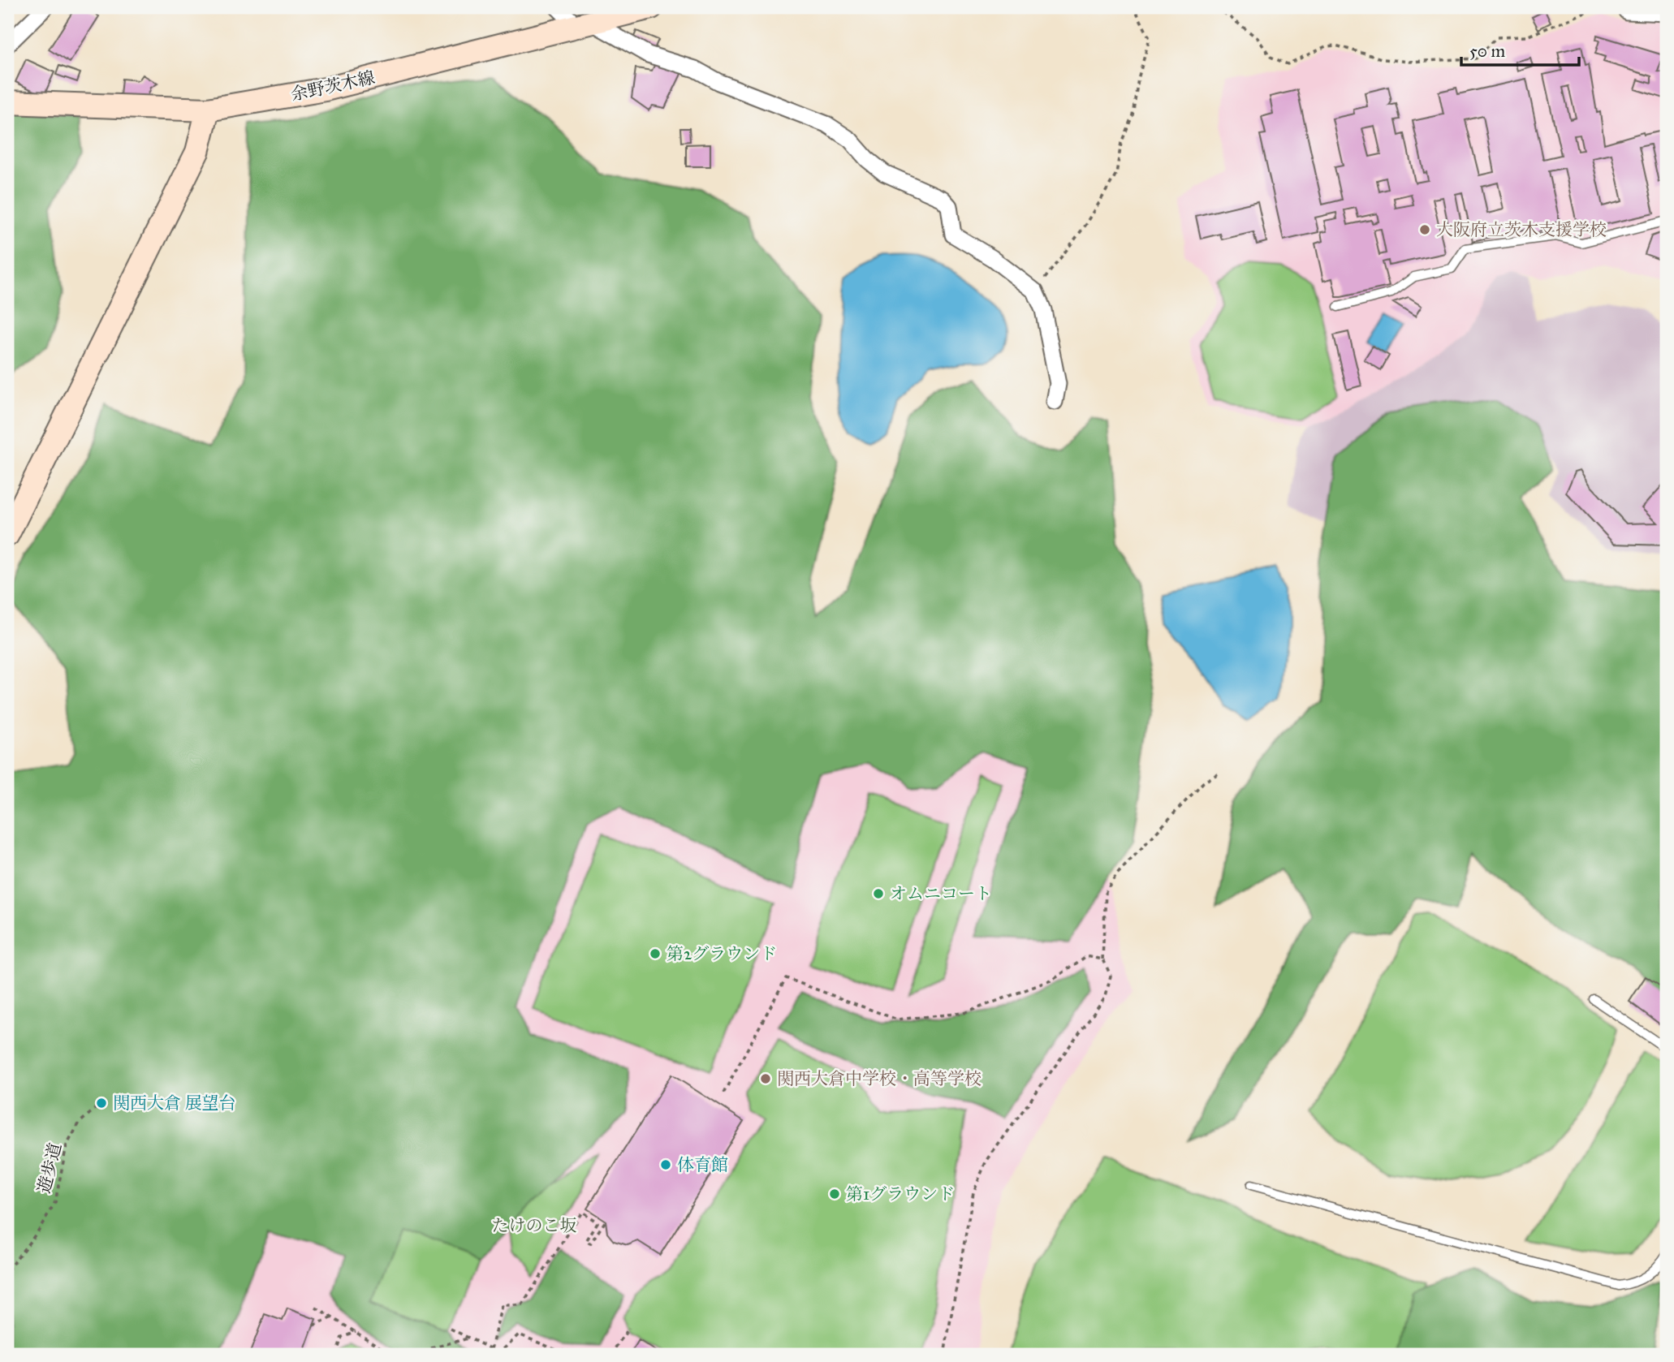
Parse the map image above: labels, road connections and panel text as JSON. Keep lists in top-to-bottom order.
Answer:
{
  "streets": {
    "main road": ["余野茨木線"],
    "path": ["遊歩道"]
  },
  "parks": ["たけのこ坂"],
  "places": [
    "大阪府立茨木支援学校",
    "オムニコート",
    "第2グラウンド",
    "関西大倉中学校・高等学校",
    "関西大倉 展望台",
    "体育館",
    "第1グラウンド"
  ],
  "scale_bar": "50 m"
}
